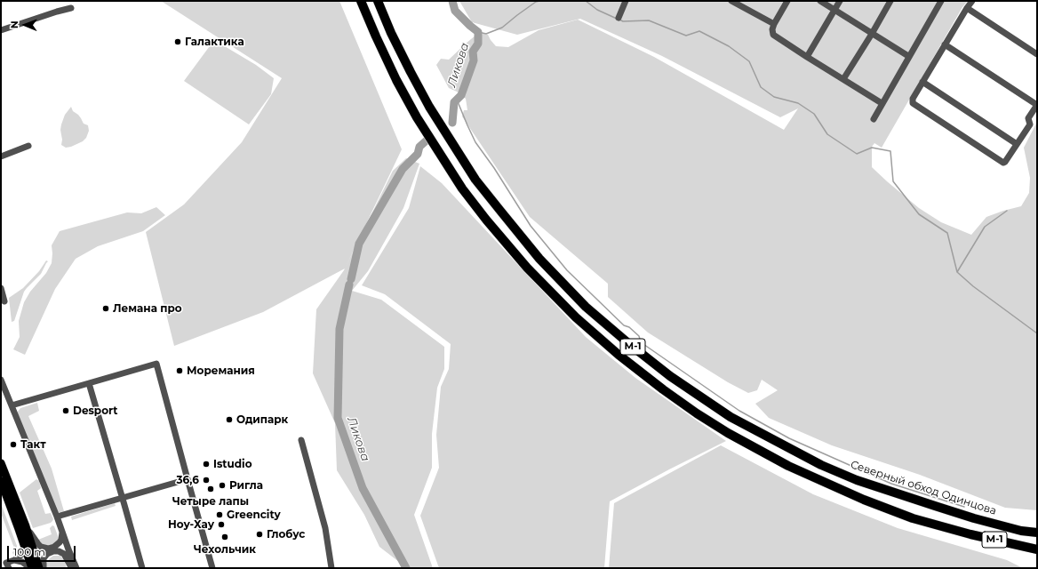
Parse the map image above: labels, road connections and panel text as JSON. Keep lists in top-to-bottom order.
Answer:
{
  "streets": {
    "highway": ["М-1", "Северный обход Одинцова"]
  },
  "water": ["Ликова"],
  "places": [
    "Галактика",
    "Лемана про",
    "Моремания",
    "Desport",
    "Одипарк",
    "Такт",
    "Istudio",
    "36,6",
    "Ригла",
    "Четыре лапы",
    "Greencity",
    "Ноу-Хау",
    "Глобус",
    "Чехольчик"
  ],
  "scale_bar": "100 m",
  "north": "left"
}
